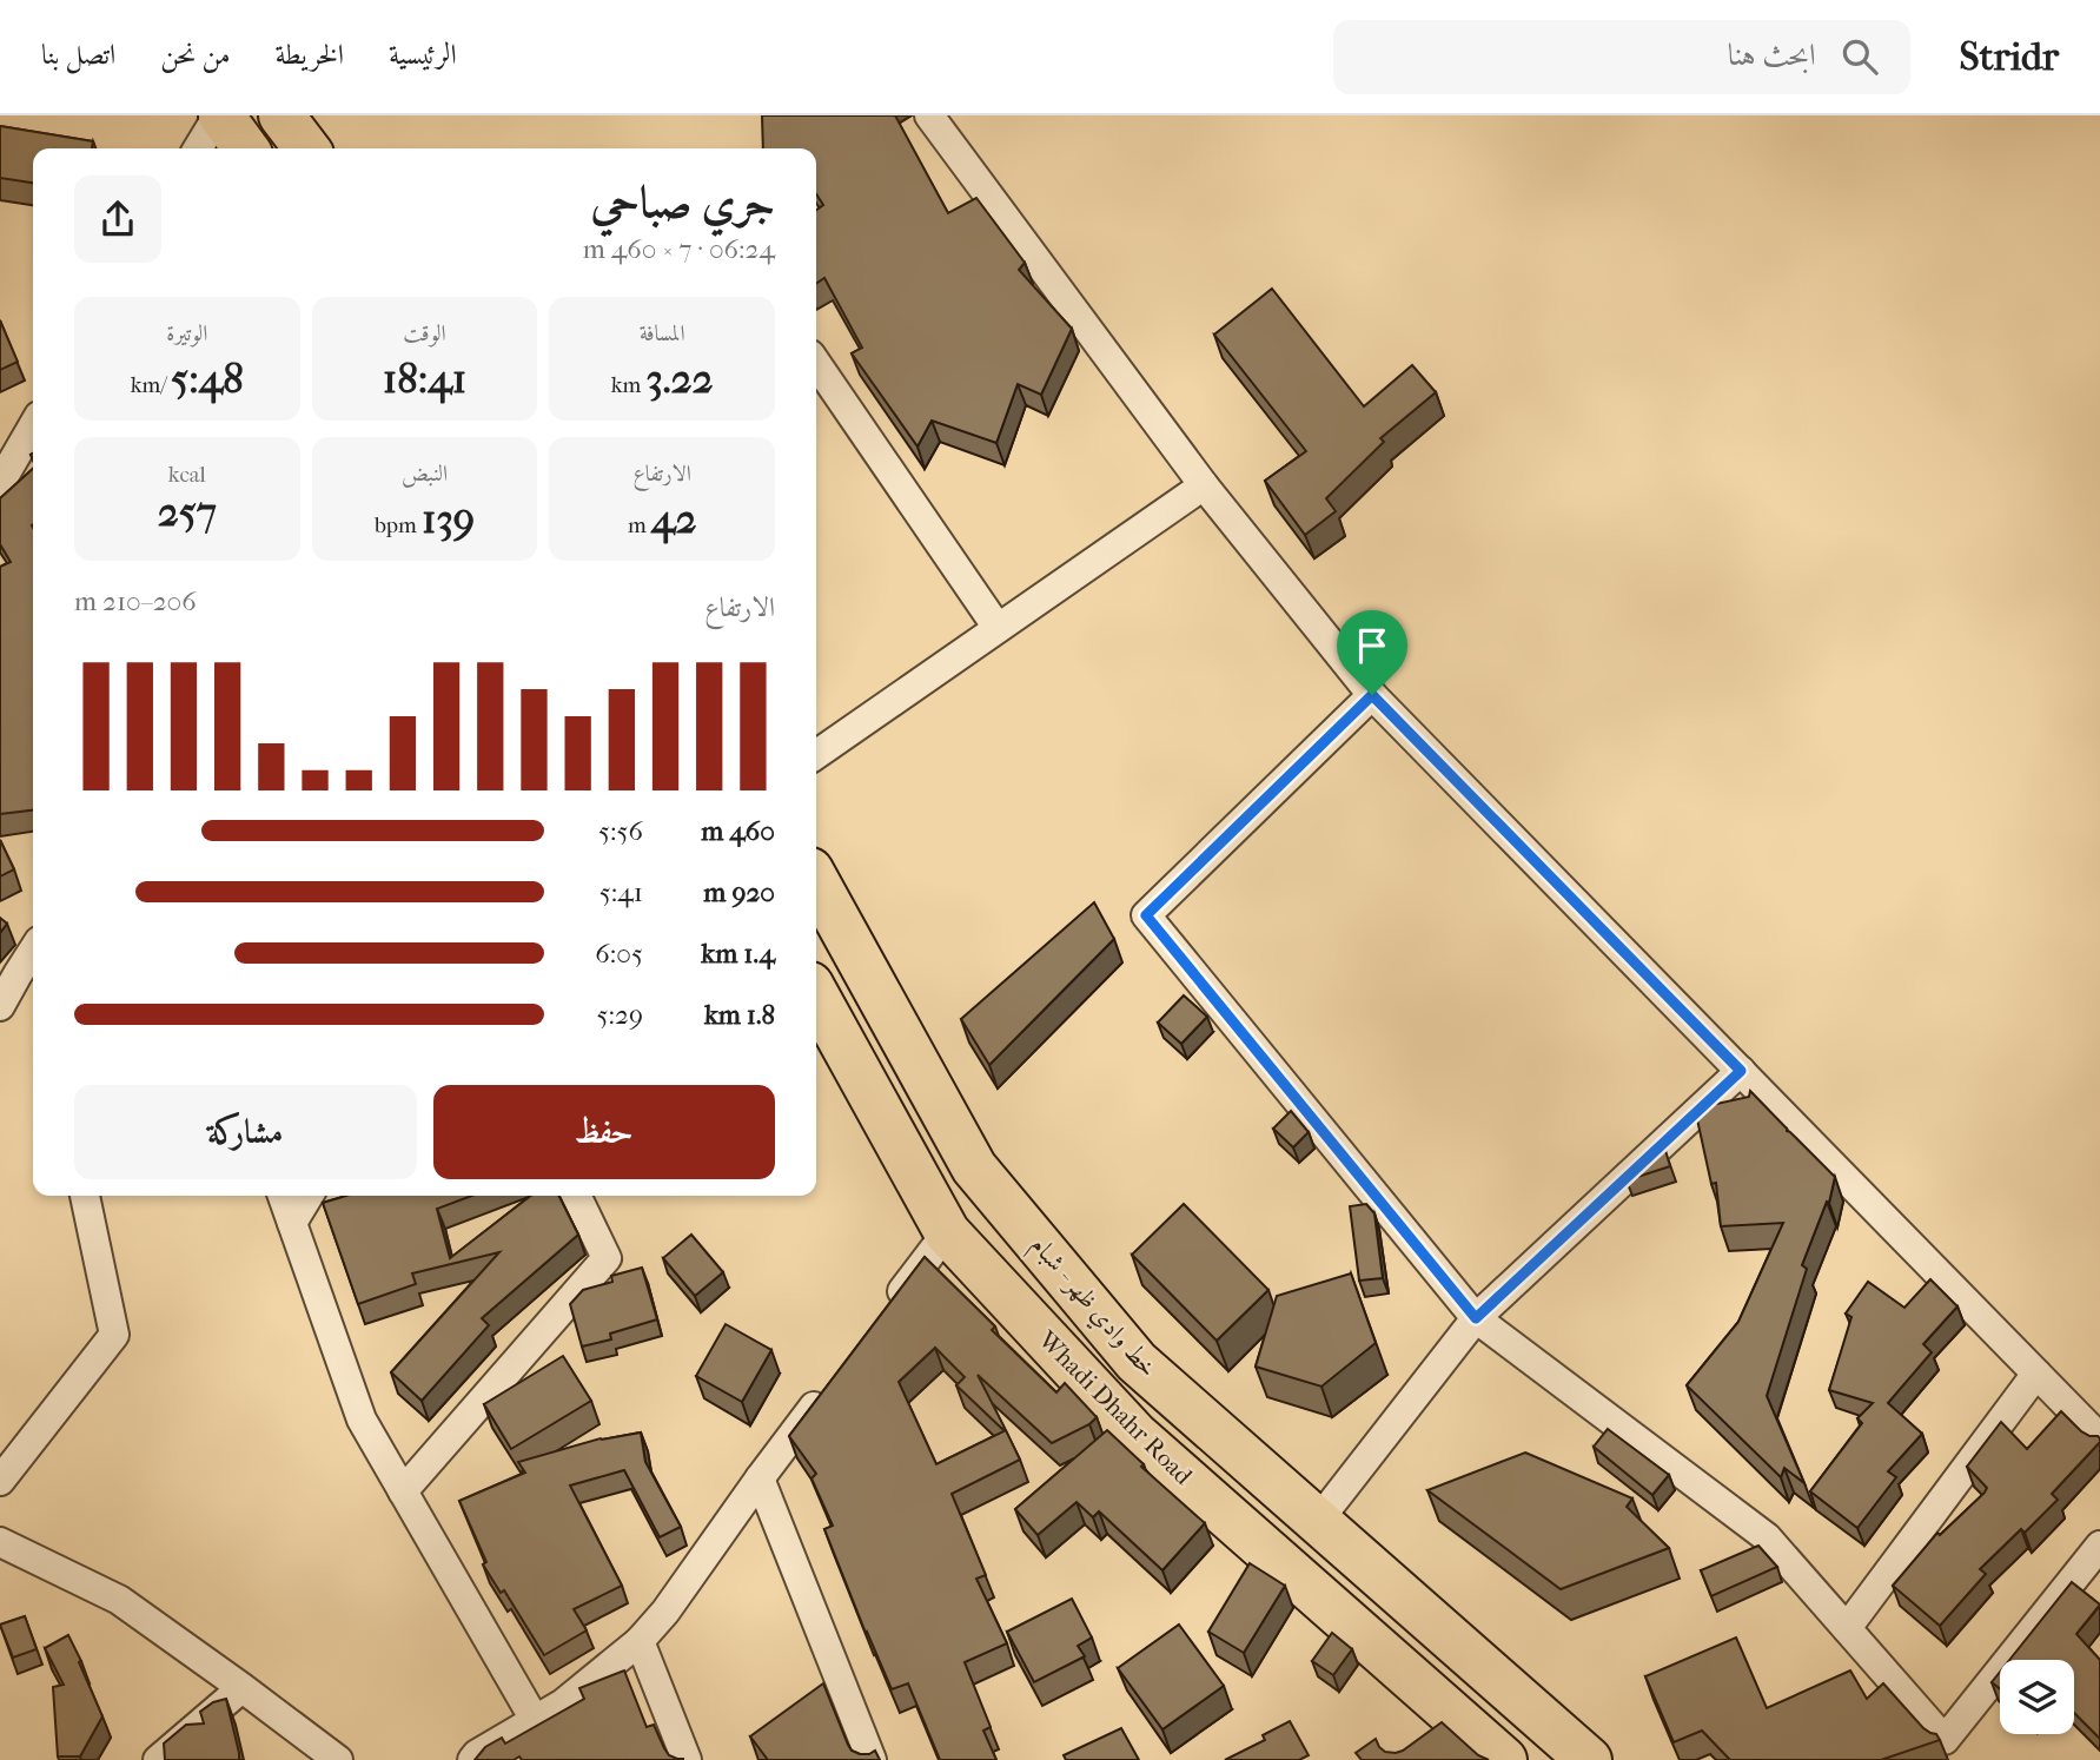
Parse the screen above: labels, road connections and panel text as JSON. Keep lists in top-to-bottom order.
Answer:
{
  "streets": {
    "main road": ["خط وادي ظهر - شبام", "Whadi Dhahr Road"]
  },
  "page": {
    "header": "Stridr",
    "search": "ابحث هنا",
    "nav": [
      "الرئيسية",
      "الخريطة",
      "من نحن",
      "اتصل بنا"
    ],
    "heading": ["جري صباحي", "06:24 · 7 × 460 m"],
    "stats": [
      ["المسافة", "3.22 km"],
      ["الوقت", "18:41"],
      ["الوتيرة", "5:48 /km"],
      ["الارتفاع", "42 m"],
      ["النبض", "139 bpm"],
      ["kcal", "257"]
    ],
    "chart": ["الارتفاع", "206–210 m"],
    "list": [
      {
        "name": "460 m",
        "note": "5:56"
      },
      {
        "name": "920 m",
        "note": "5:41"
      },
      {
        "name": "1.4 km",
        "note": "6:05"
      },
      {
        "name": "1.8 km",
        "note": "5:29"
      }
    ],
    "buttons": ["حفظ", "مشاركة"]
  }
}
